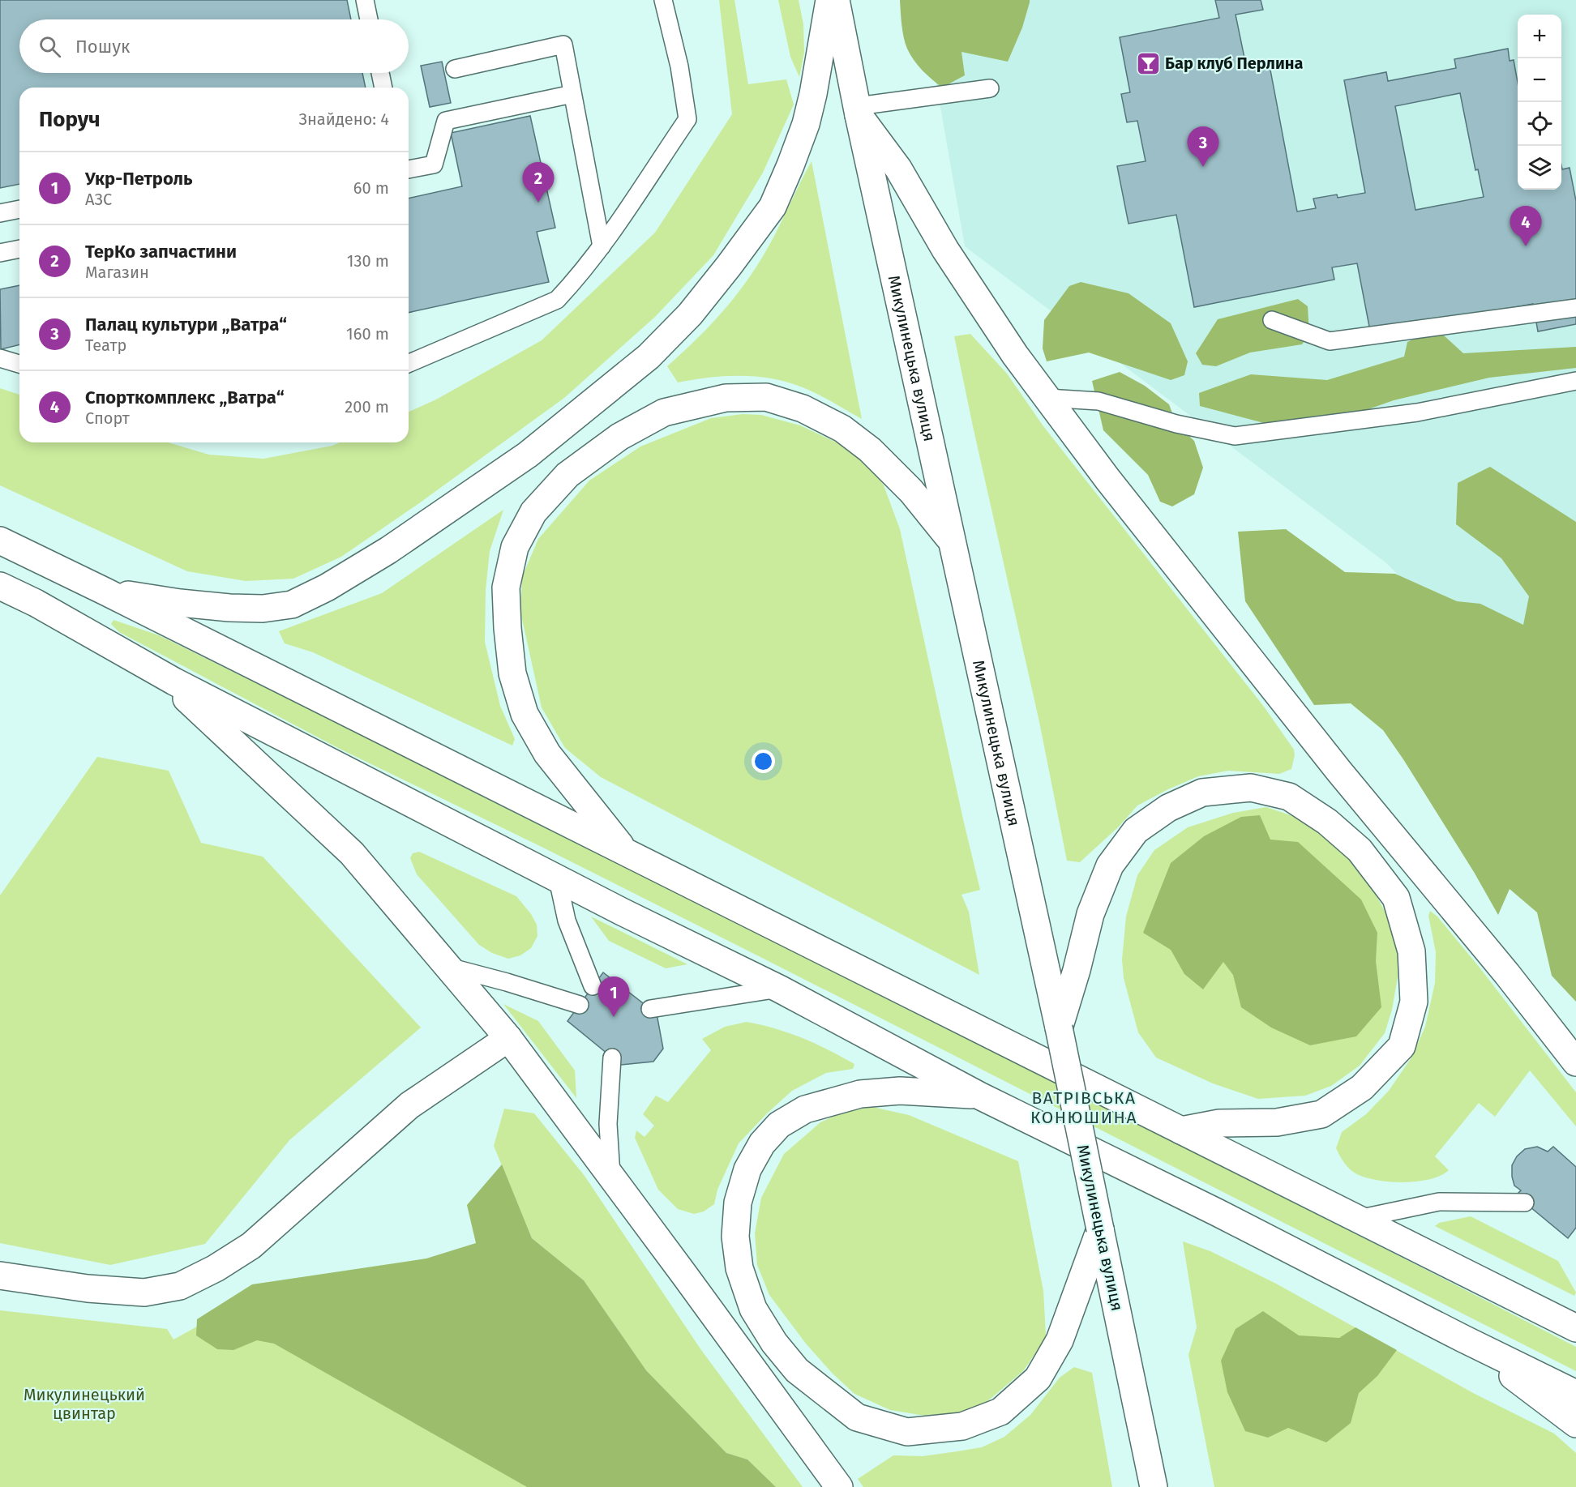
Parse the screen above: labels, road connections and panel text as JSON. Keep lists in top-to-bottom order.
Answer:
{
  "streets": {
    "main road": ["Микулинецька вулиця"]
  },
  "districts": ["ВАТРІВСЬКА КОНЮШИНА"],
  "parks": ["Микулинецький цвинтар"],
  "places": {
    "bar": ["Бар клуб Перлина"]
  },
  "page": {
    "map_buttons": ["+", "−"],
    "search": "Пошук",
    "heading": ["Поруч", "Знайдено: 4"],
    "pins": [
      "3",
      "2",
      "4",
      "1"
    ],
    "list": [
      {
        "mark": "1",
        "name": "Укр-Петроль",
        "note": "АЗС",
        "value": "60 m"
      },
      {
        "mark": "2",
        "name": "ТерКо запчастини",
        "note": "Магазин",
        "value": "130 m"
      },
      {
        "mark": "3",
        "name": "Палац культури „Ватра“",
        "note": "Театр",
        "value": "160 m"
      },
      {
        "mark": "4",
        "name": "Спорткомплекс „Ватра“",
        "note": "Спорт",
        "value": "200 m"
      }
    ]
  }
}
